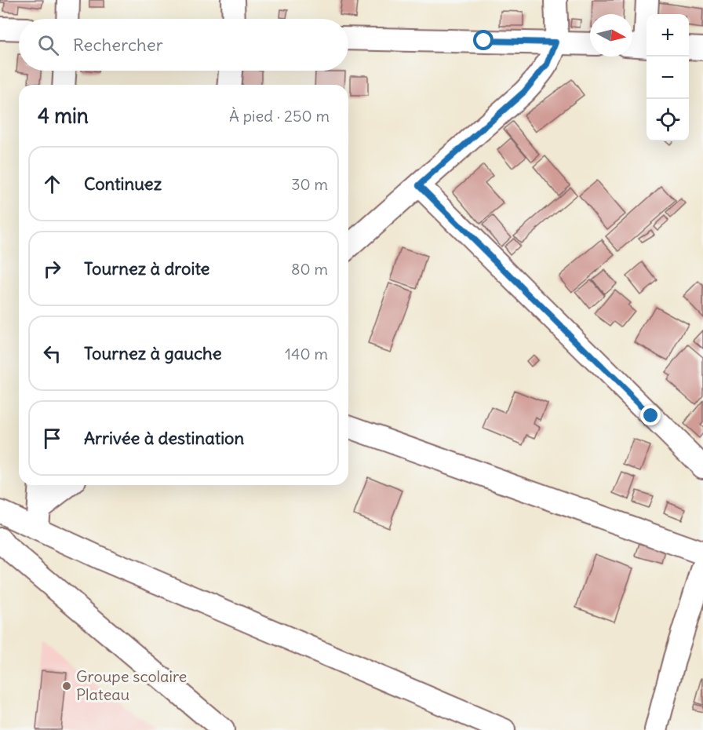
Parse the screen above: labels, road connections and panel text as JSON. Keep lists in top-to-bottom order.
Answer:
{
  "places": ["Groupe scolaire Plateau"],
  "north": "right",
  "page": {
    "map_buttons": ["+", "−"],
    "search": "Rechercher",
    "heading": ["4 min", "À pied · 250 m"],
    "list": [
      ["Continuez", "30 m"],
      ["Tournez à droite", "80 m"],
      ["Tournez à gauche", "140 m"],
      "Arrivée à destination"
    ]
  }
}
